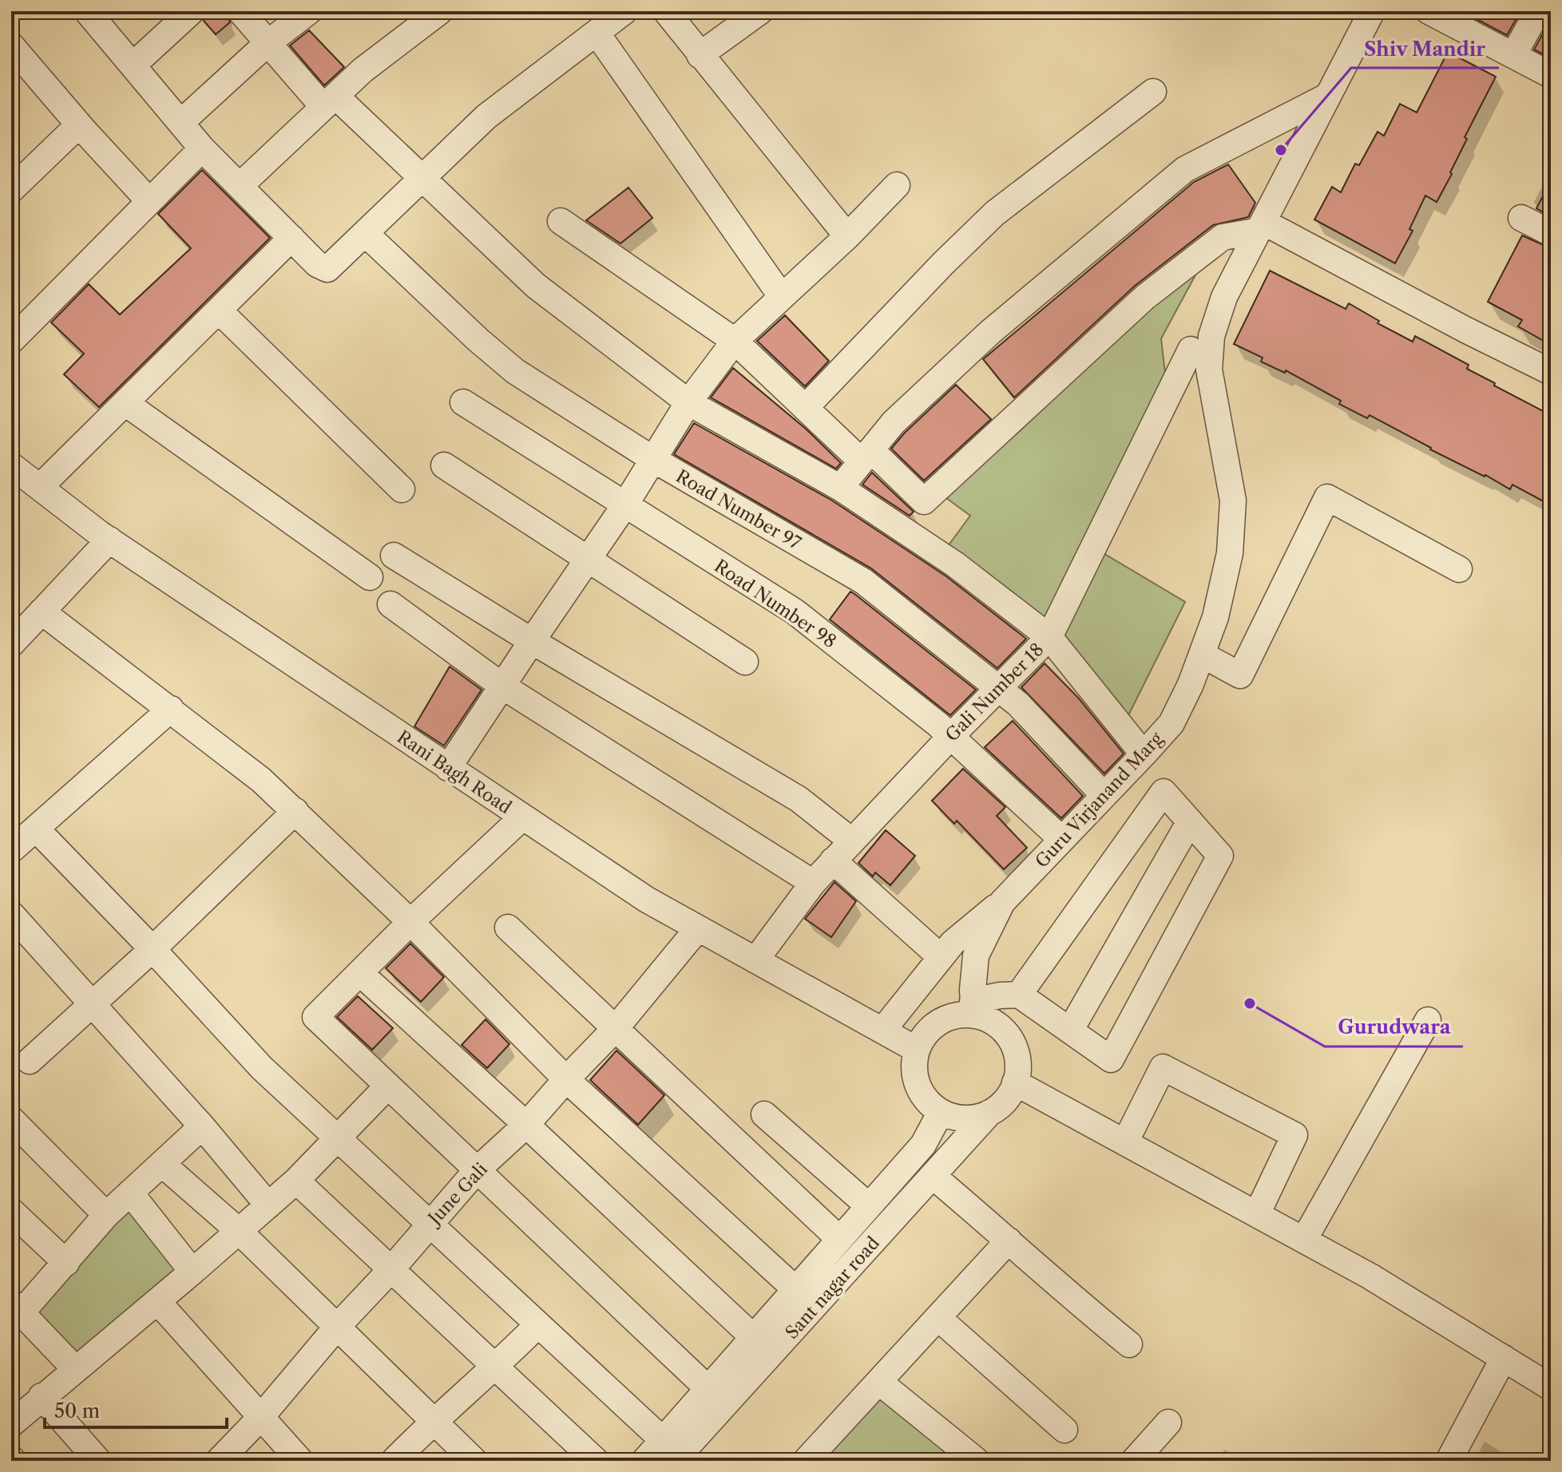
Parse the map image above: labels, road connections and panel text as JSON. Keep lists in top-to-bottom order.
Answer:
{
  "streets": {
    "street": [
      "Road Number 97",
      "Road Number 98",
      "Gali Number 18",
      "Rani Bagh Road",
      "Guru Virjanand Marg",
      "June Gali",
      "Sant nagar road"
    ]
  },
  "crossings": [
    ["Road Number 97", "Gali Number 18"],
    ["Road Number 97", "Guru Virjanand Marg"],
    ["Road Number 98", "Gali Number 18"],
    ["Road Number 98", "Guru Virjanand Marg"],
    ["Gali Number 18", "Rani Bagh Road"],
    ["Rani Bagh Road", "Guru Virjanand Marg"],
    ["Rani Bagh Road", "June Gali"],
    ["Rani Bagh Road", "Sant nagar road"],
    ["Guru Virjanand Marg", "Sant nagar road"]
  ],
  "places": ["Shiv Mandir", "Gurudwara"],
  "scale_bar": "50 m"
}
